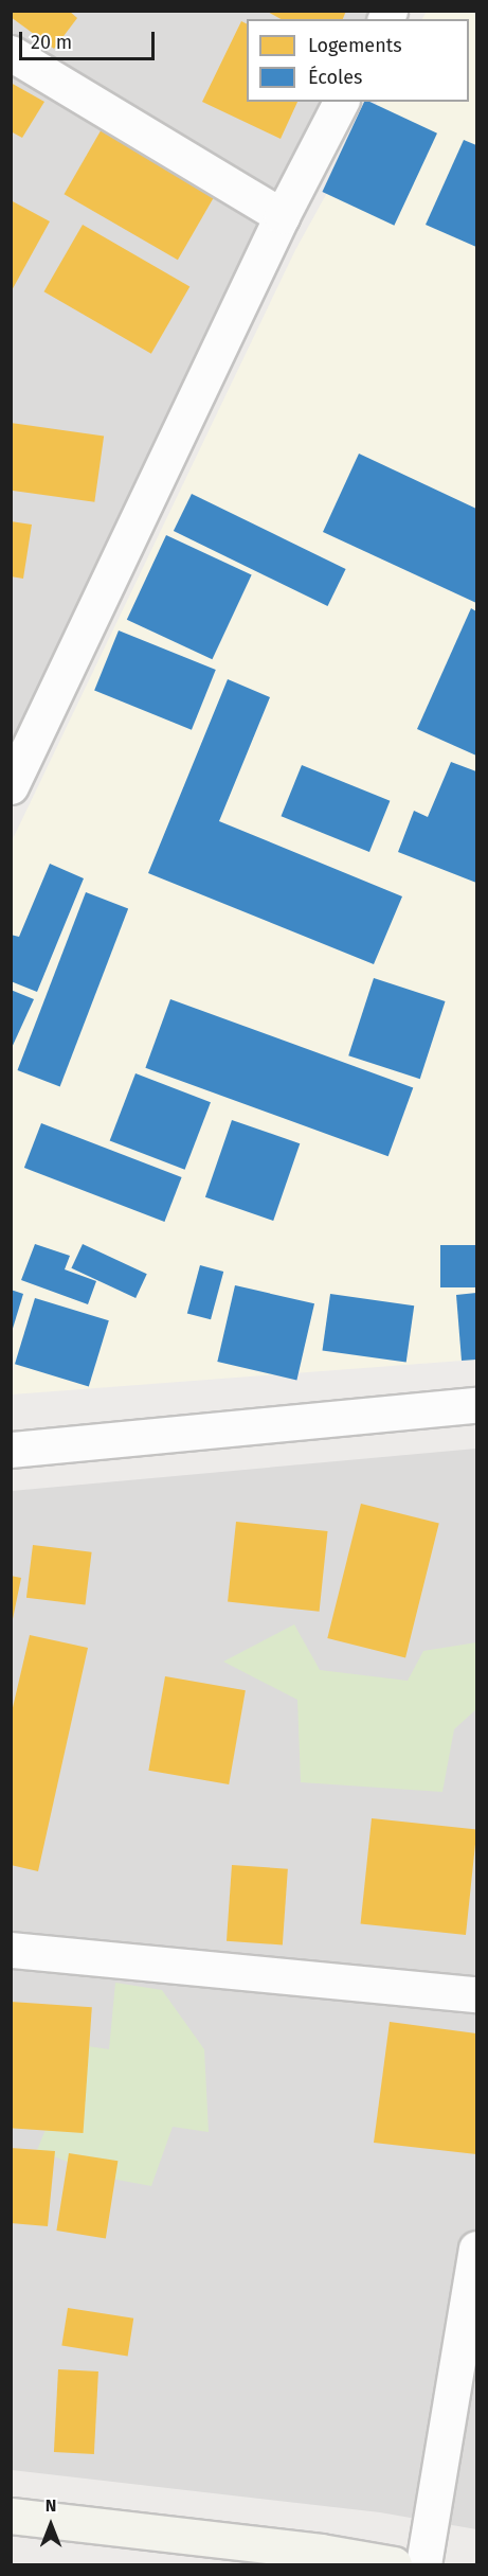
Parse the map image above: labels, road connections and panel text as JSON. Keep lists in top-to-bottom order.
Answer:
{
  "legend": ["Logements", "Écoles"],
  "scale_bar": "20 m",
  "north": "top"
}
